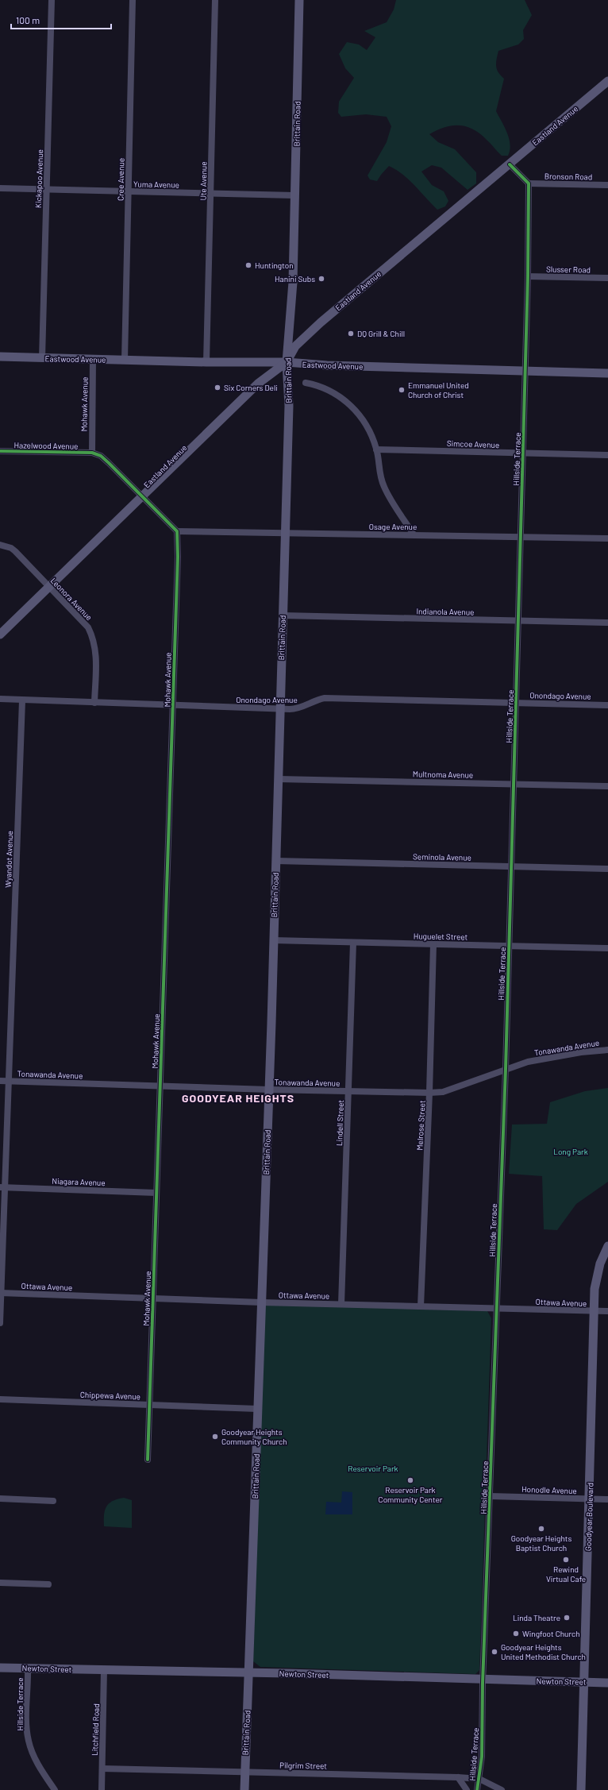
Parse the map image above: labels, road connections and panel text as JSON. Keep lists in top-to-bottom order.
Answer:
{
  "streets": {
    "street": [
      "Brittain Road",
      "Eastland Avenue",
      "Bronson Road",
      "Kickapoo Avenue",
      "Cree Avenue",
      "Ute Avenue",
      "Yuma Avenue",
      "Slusser Road",
      "Eastwood Avenue",
      "Mohawk Avenue",
      "Simcoe Avenue",
      "Hazelwood Avenue",
      "Hillside Terrace",
      "Osage Avenue",
      "Leonora Avenue",
      "Indianola Avenue",
      "Onondago Avenue",
      "Multnoma Avenue",
      "Seminola Avenue",
      "Wyandot Avenue",
      "Huguelet Street",
      "Tonawanda Avenue",
      "Lindell Street",
      "Melrose Street",
      "Niagara Avenue",
      "Ottawa Avenue",
      "Chippewa Avenue",
      "Honodle Avenue",
      "Goodyear Boulevard",
      "Newton Street",
      "Litchfield Road",
      "Pilgrim Street"
    ]
  },
  "crossings": [
    ["Brittain Road", "Eastland Avenue"],
    ["Brittain Road", "Yuma Avenue"],
    ["Brittain Road", "Eastwood Avenue"],
    ["Brittain Road", "Osage Avenue"],
    ["Brittain Road", "Indianola Avenue"],
    ["Brittain Road", "Onondago Avenue"],
    ["Brittain Road", "Multnoma Avenue"],
    ["Brittain Road", "Seminola Avenue"],
    ["Brittain Road", "Huguelet Street"],
    ["Brittain Road", "Tonawanda Avenue"],
    ["Brittain Road", "Ottawa Avenue"],
    ["Brittain Road", "Chippewa Avenue"],
    ["Brittain Road", "Newton Street"],
    ["Brittain Road", "Pilgrim Street"],
    ["Eastland Avenue", "Eastwood Avenue"],
    ["Eastland Avenue", "Leonora Avenue"],
    ["Bronson Road", "Hillside Terrace"],
    ["Kickapoo Avenue", "Yuma Avenue"],
    ["Kickapoo Avenue", "Eastwood Avenue"],
    ["Cree Avenue", "Yuma Avenue"],
    ["Cree Avenue", "Eastwood Avenue"],
    ["Ute Avenue", "Yuma Avenue"],
    ["Ute Avenue", "Eastwood Avenue"],
    ["Slusser Road", "Hillside Terrace"],
    ["Eastwood Avenue", "Mohawk Avenue"],
    ["Eastwood Avenue", "Hillside Terrace"],
    ["Mohawk Avenue", "Hazelwood Avenue"],
    ["Mohawk Avenue", "Osage Avenue"],
    ["Mohawk Avenue", "Onondago Avenue"],
    ["Mohawk Avenue", "Tonawanda Avenue"],
    ["Mohawk Avenue", "Niagara Avenue"],
    ["Mohawk Avenue", "Ottawa Avenue"],
    ["Mohawk Avenue", "Chippewa Avenue"],
    ["Simcoe Avenue", "Hillside Terrace"],
    ["Hillside Terrace", "Osage Avenue"],
    ["Hillside Terrace", "Indianola Avenue"],
    ["Hillside Terrace", "Onondago Avenue"],
    ["Hillside Terrace", "Multnoma Avenue"],
    ["Hillside Terrace", "Seminola Avenue"],
    ["Hillside Terrace", "Huguelet Street"],
    ["Hillside Terrace", "Tonawanda Avenue"],
    ["Hillside Terrace", "Ottawa Avenue"],
    ["Hillside Terrace", "Honodle Avenue"],
    ["Hillside Terrace", "Newton Street"],
    ["Hillside Terrace", "Pilgrim Street"],
    ["Leonora Avenue", "Onondago Avenue"],
    ["Onondago Avenue", "Wyandot Avenue"],
    ["Wyandot Avenue", "Tonawanda Avenue"],
    ["Wyandot Avenue", "Niagara Avenue"],
    ["Wyandot Avenue", "Ottawa Avenue"],
    ["Huguelet Street", "Lindell Street"],
    ["Huguelet Street", "Melrose Street"],
    ["Tonawanda Avenue", "Lindell Street"],
    ["Tonawanda Avenue", "Melrose Street"],
    ["Lindell Street", "Ottawa Avenue"],
    ["Melrose Street", "Ottawa Avenue"],
    ["Ottawa Avenue", "Goodyear Boulevard"],
    ["Honodle Avenue", "Goodyear Boulevard"],
    ["Goodyear Boulevard", "Newton Street"],
    ["Newton Street", "Litchfield Road"],
    ["Litchfield Road", "Pilgrim Street"]
  ],
  "districts": ["GOODYEAR HEIGHTS"],
  "parks": ["Long Park", "Reservoir Park"],
  "places": [
    "Huntington",
    "Hanini Subs",
    "DQ Grill & Chill",
    "Six Corners Deli",
    "Emmanuel United Church of Christ",
    "Goodyear Heights Community Church",
    "Reservoir Park Community Center",
    "Goodyear Heights Baptist Church",
    "Rewind Virtual Cafe",
    "Linda Theatre",
    "Wingfoot Church",
    "Goodyear Heights United Methodist Church"
  ],
  "scale_bar": "100 m"
}
